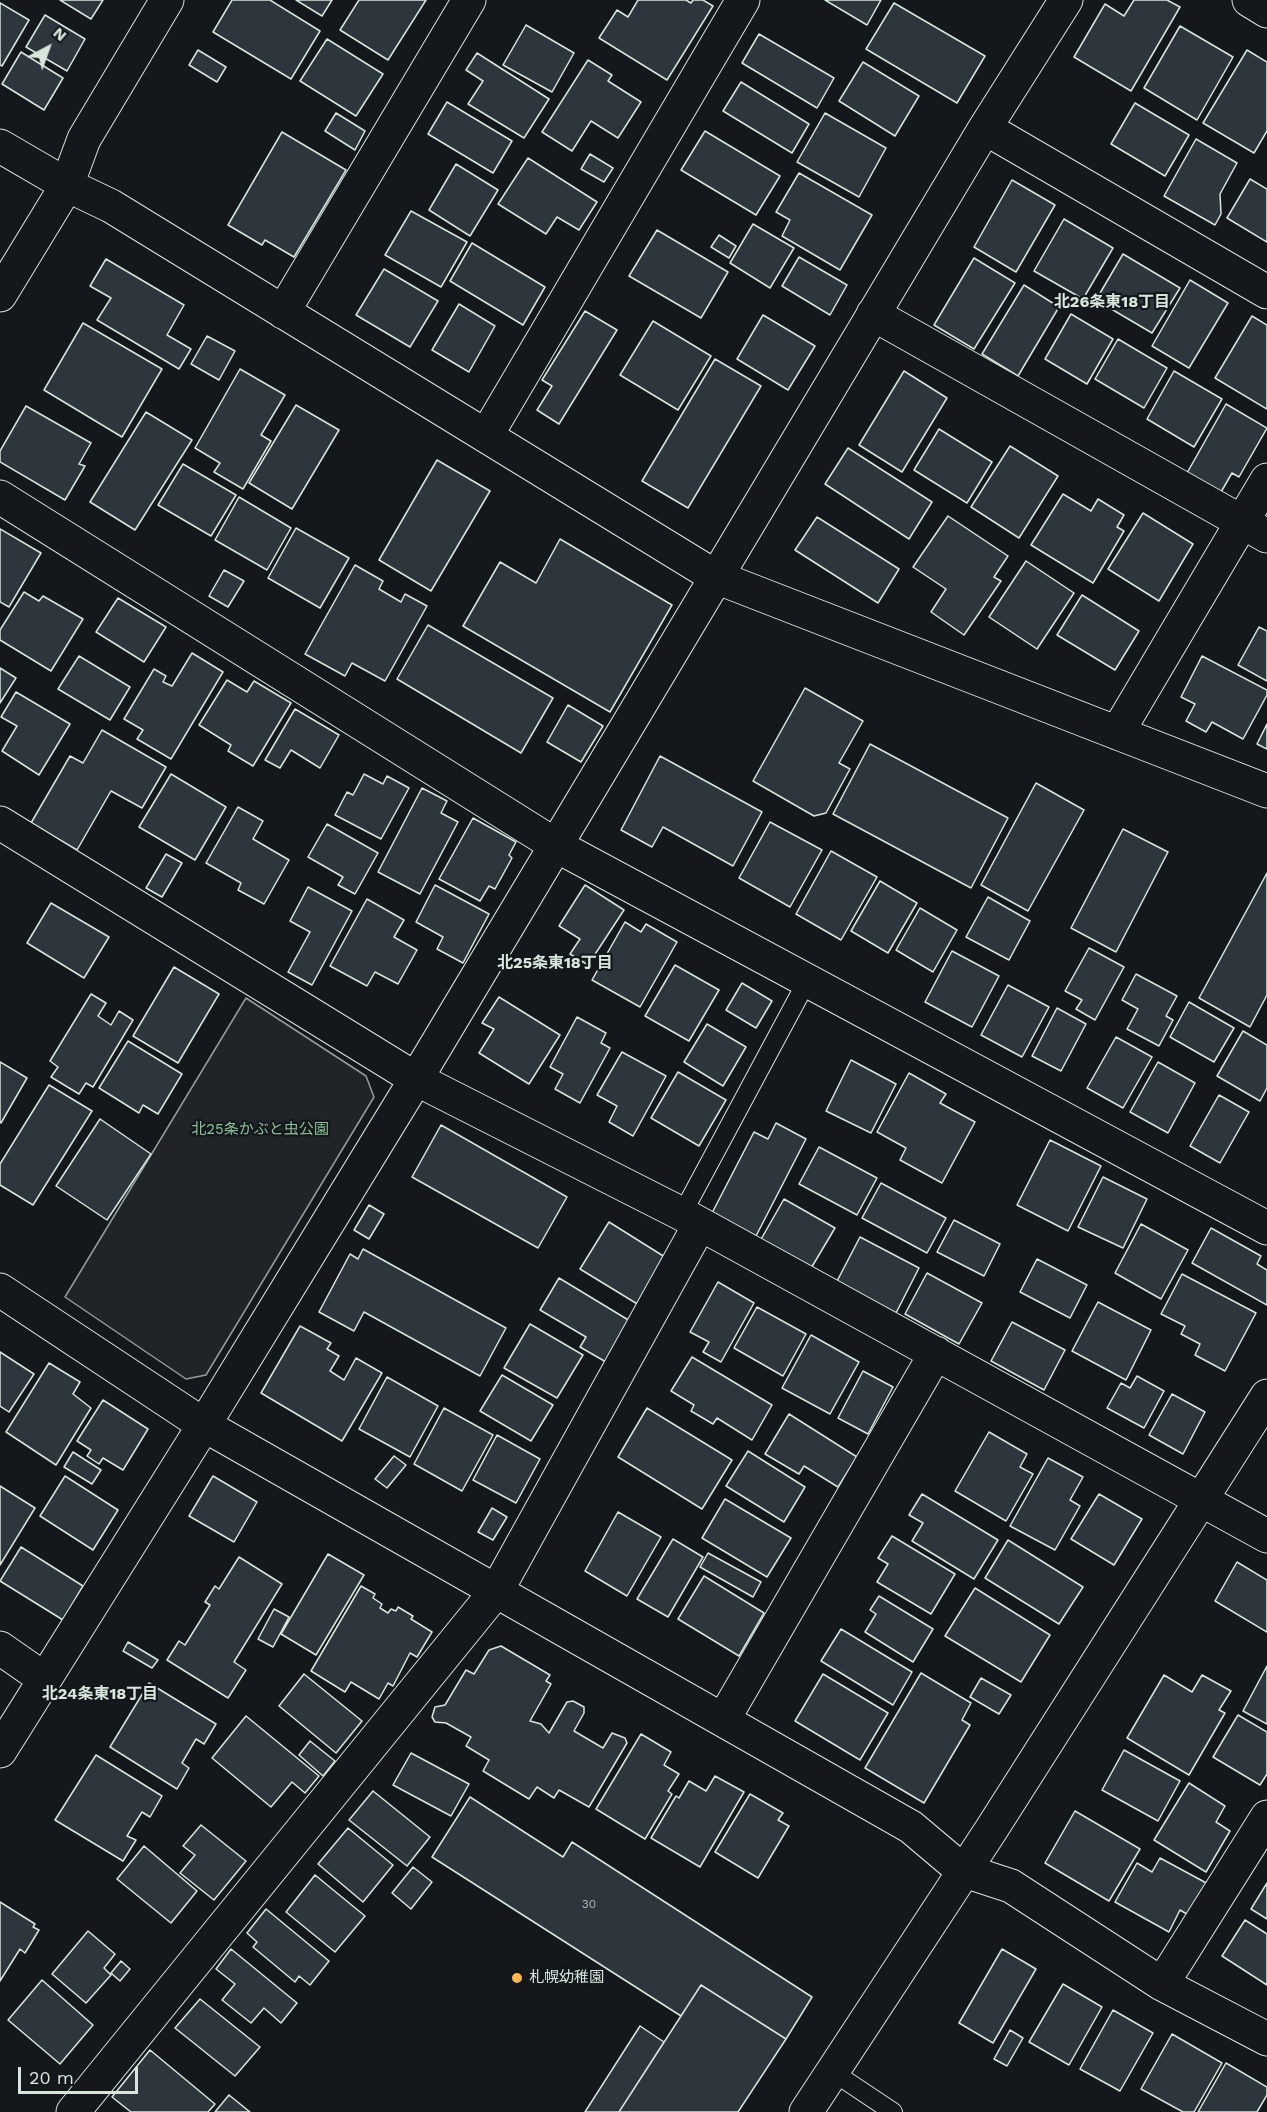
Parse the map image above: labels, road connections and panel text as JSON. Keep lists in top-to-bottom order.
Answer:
{
  "districts": ["北26条東18丁目", "北25条東18丁目", "北24条東18丁目"],
  "parks": ["北25条かぶと虫公園"],
  "places": ["札幌幼稚園"],
  "house_numbers": ["30"],
  "scale_bar": "20 m",
  "north": "top right"
}
